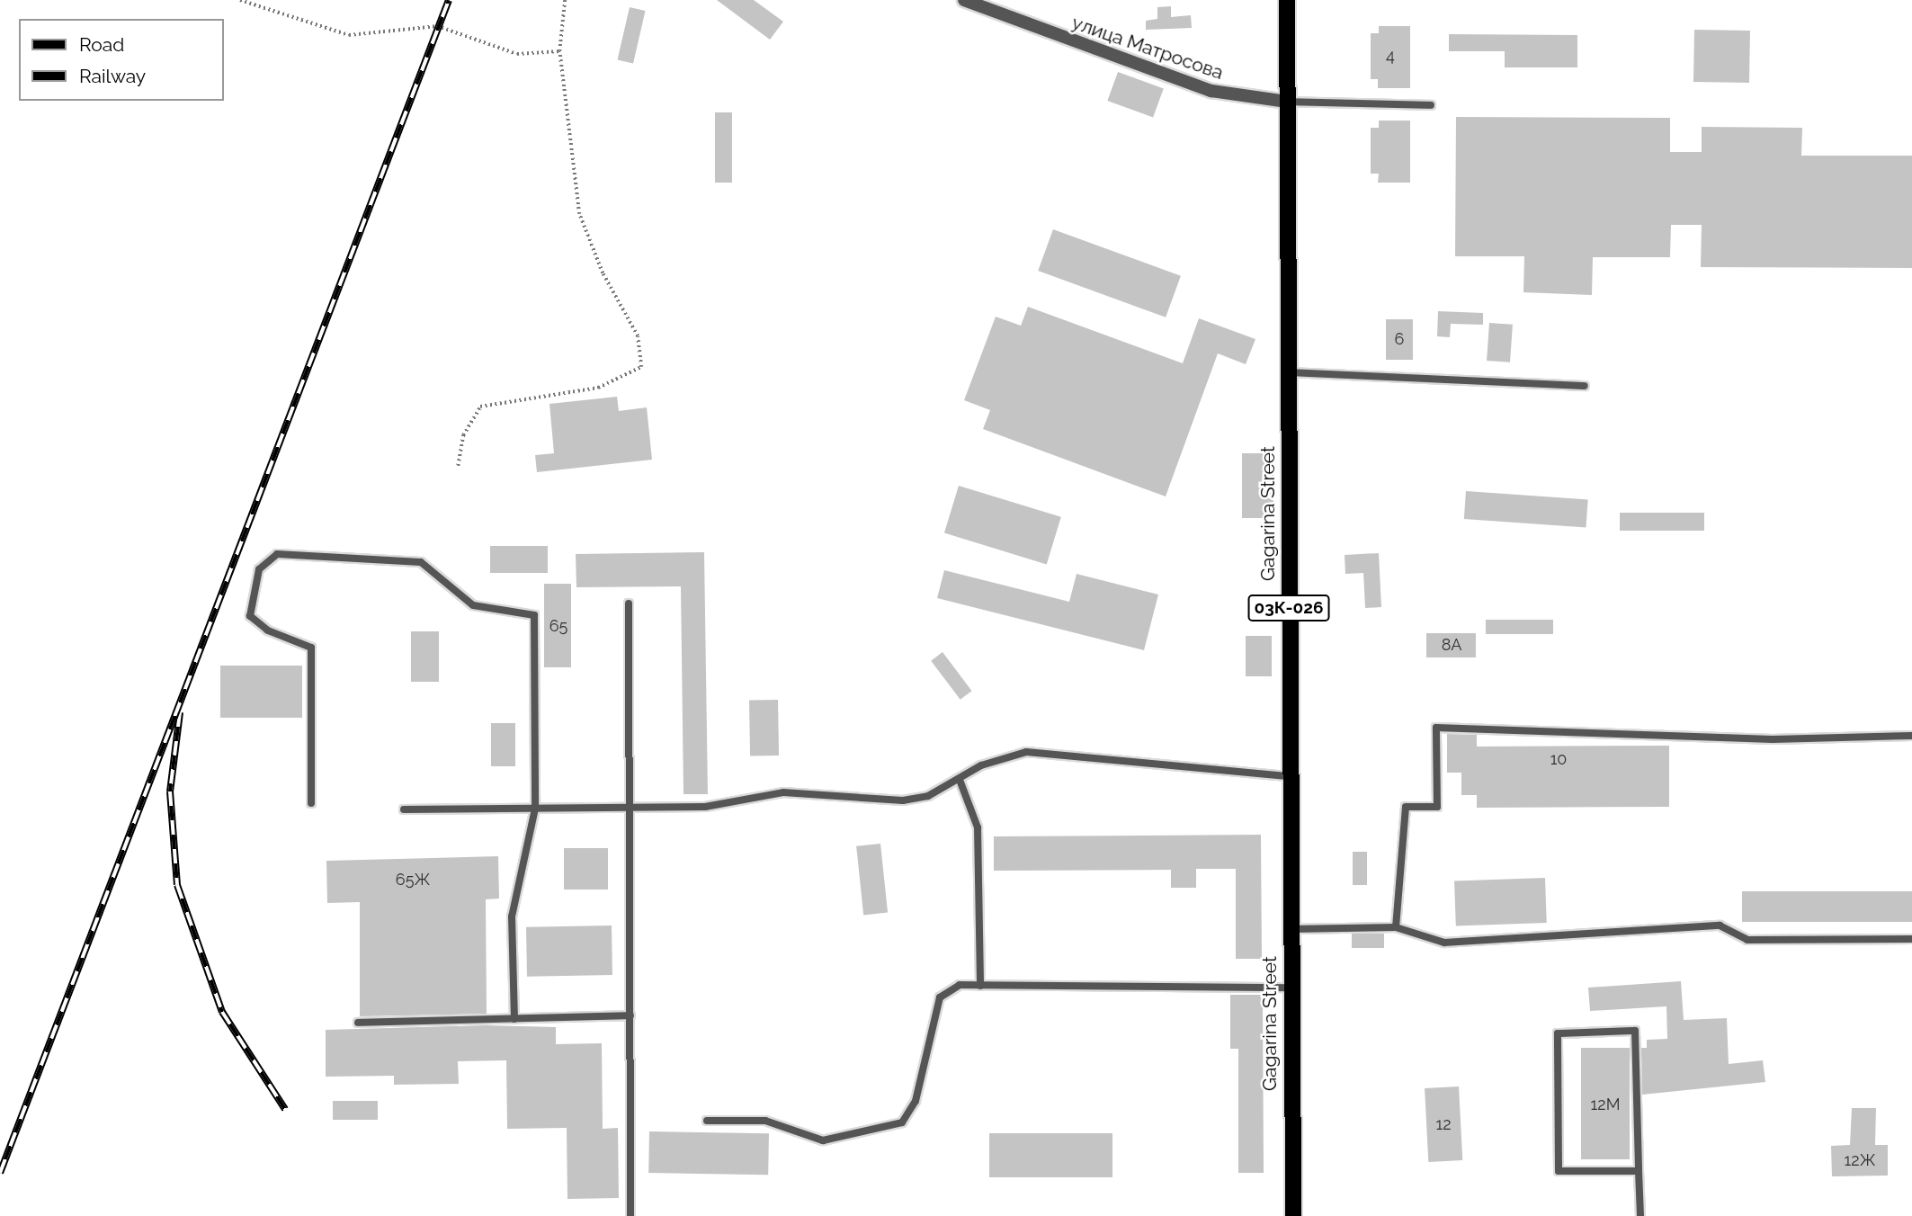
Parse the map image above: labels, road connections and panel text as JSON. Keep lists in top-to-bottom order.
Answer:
{
  "streets": {
    "main road": ["Gagarina Street", "03К-026"],
    "street": ["улица Матросова"]
  },
  "crossings": [
    ["улица Матросова", "Gagarina Street"]
  ],
  "house_numbers": [
    "4",
    "6",
    "65",
    "8А",
    "10",
    "65Ж",
    "12М",
    "12",
    "12Ж"
  ],
  "legend": ["Road", "Railway"]
}
